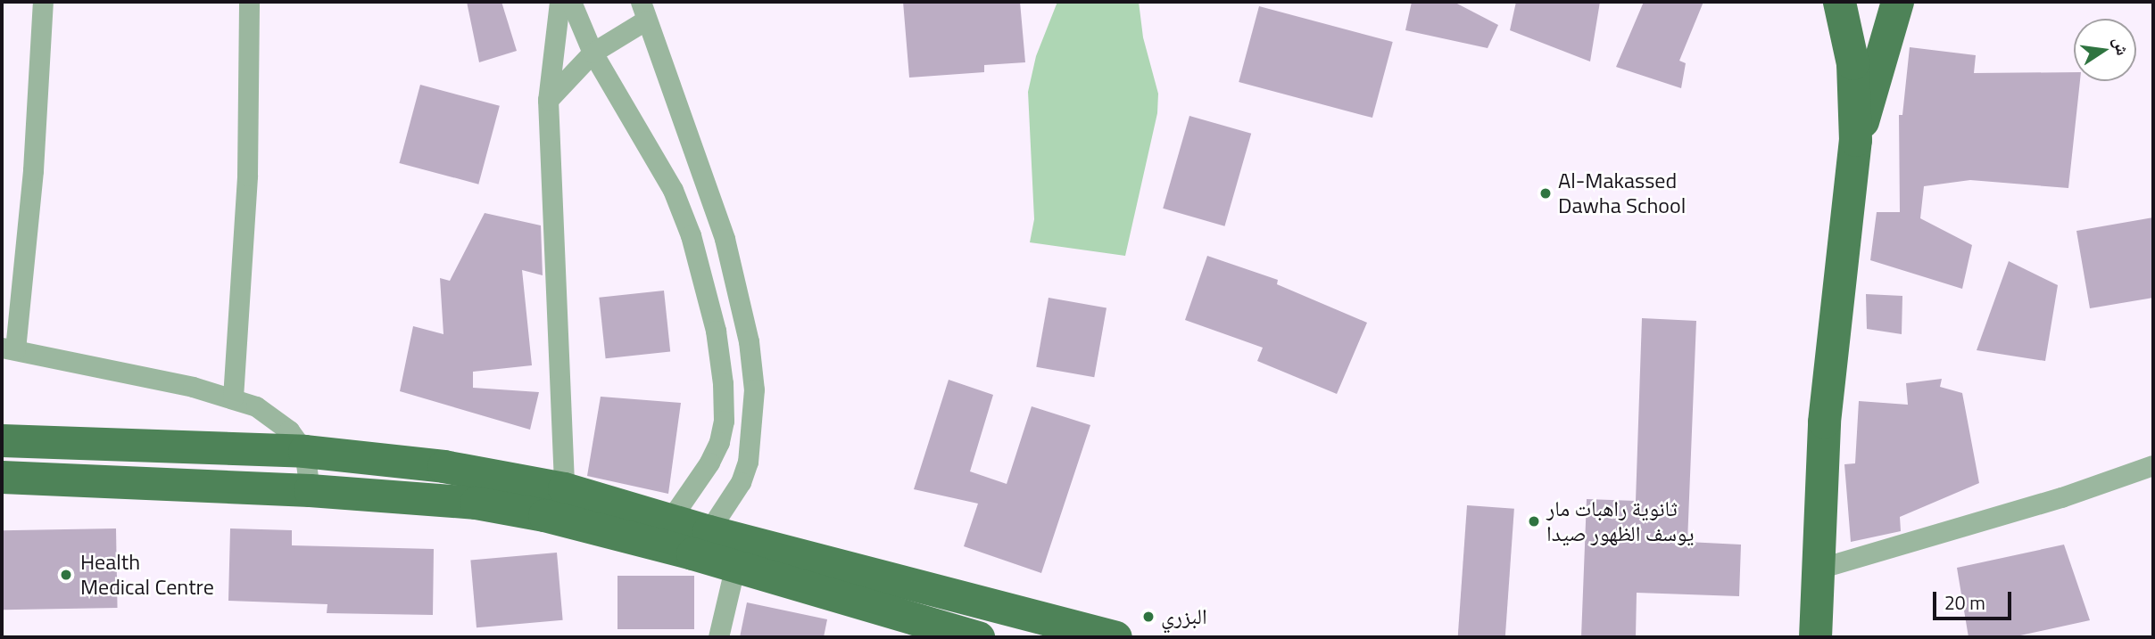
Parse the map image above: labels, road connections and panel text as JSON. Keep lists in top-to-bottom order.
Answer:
{
  "places": [
    "Al-Makassed Dawha School",
    "ثانوية راهبات مار يوسف الظهور صيدا",
    "Health Medical Centre",
    "البزري"
  ],
  "scale_bar": "20 m",
  "north": "right"
}
